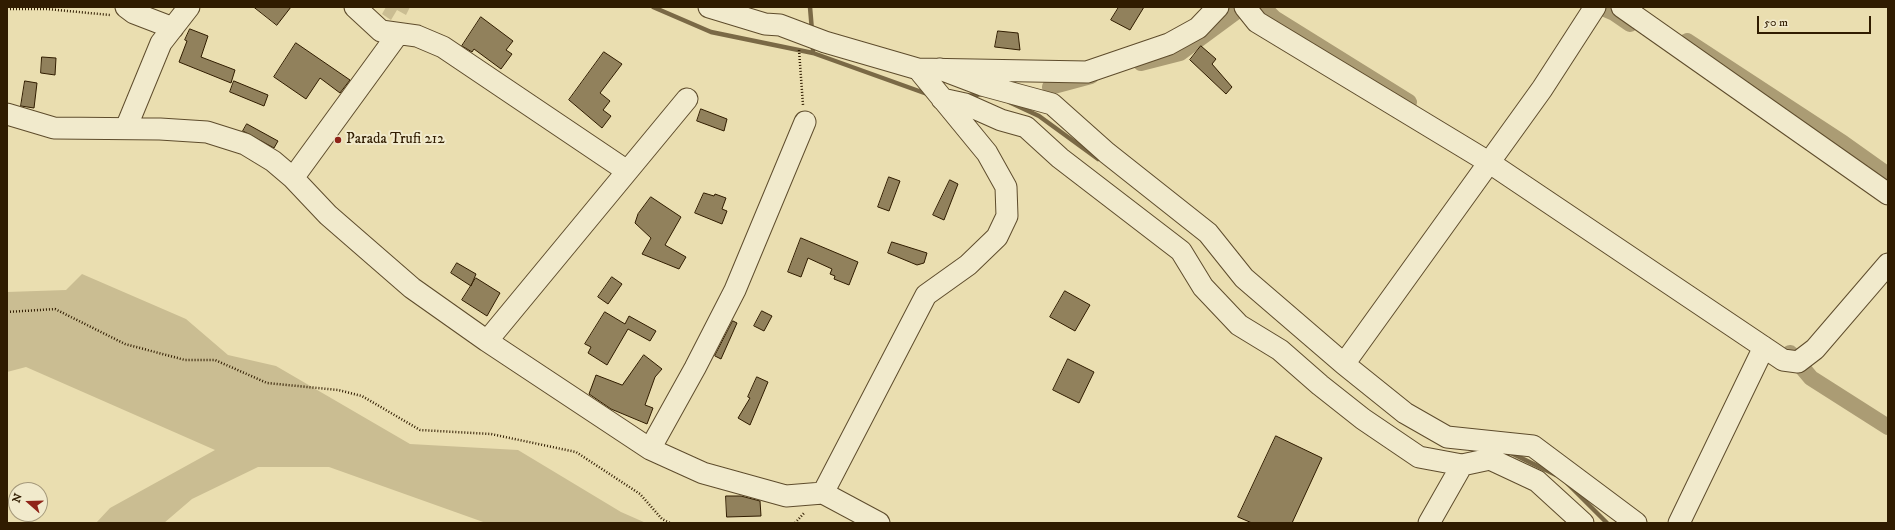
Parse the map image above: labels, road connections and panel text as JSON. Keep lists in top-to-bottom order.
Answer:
{
  "places": ["Parada Trufi 212"],
  "scale_bar": "50 m",
  "north": "left"
}
